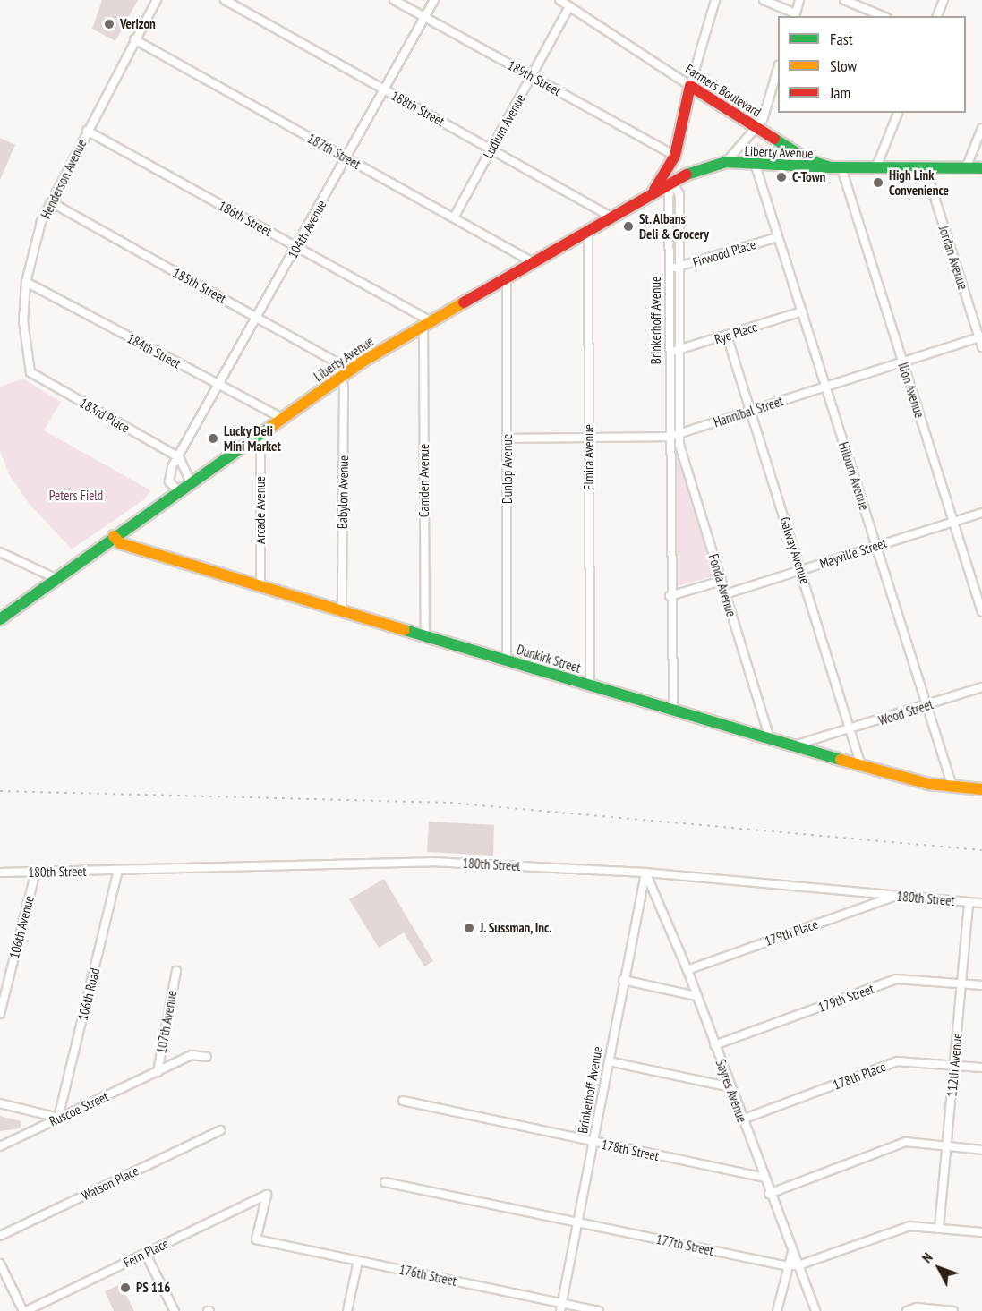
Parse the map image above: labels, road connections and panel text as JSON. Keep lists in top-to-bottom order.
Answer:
{
  "streets": {
    "main road": ["Farmers Boulevard", "Liberty Avenue", "Dunkirk Street"],
    "street": [
      "189th Street",
      "188th Street",
      "Ludlum Avenue",
      "187th Street",
      "Henderson Avenue",
      "186th Street",
      "104th Avenue",
      "Firwood Place",
      "Jordan Avenue",
      "185th Street",
      "Brinkerhoff Avenue",
      "Rye Place",
      "184th Street",
      "Ilion Avenue",
      "Hannibal Street",
      "183rd Place",
      "Elmira Avenue",
      "Dunlop Avenue",
      "Hilburn Avenue",
      "Camden Avenue",
      "Babylon Avenue",
      "Arcade Avenue",
      "Galway Avenue",
      "Mayville Street",
      "Fonda Avenue",
      "Wood Street",
      "180th Street",
      "106th Avenue",
      "179th Place",
      "106th Road",
      "179th Street",
      "107th Avenue",
      "112th Avenue",
      "178th Place",
      "Sayres Avenue",
      "Ruscoe Street",
      "178th Street",
      "Watson Place",
      "177th Street",
      "Fern Place",
      "176th Street"
    ]
  },
  "crossings": [
    ["189th Street", "Ludlum Avenue"],
    ["189th Street", "104th Avenue"],
    ["Farmers Boulevard", "Ludlum Avenue"],
    ["Farmers Boulevard", "Liberty Avenue"],
    ["Farmers Boulevard", "Jordan Avenue"],
    ["Farmers Boulevard", "Ilion Avenue"],
    ["188th Street", "Ludlum Avenue"],
    ["188th Street", "Liberty Avenue"],
    ["188th Street", "104th Avenue"],
    ["Ludlum Avenue", "187th Street"],
    ["187th Street", "Liberty Avenue"],
    ["187th Street", "Henderson Avenue"],
    ["187th Street", "104th Avenue"],
    ["Liberty Avenue", "186th Street"],
    ["Liberty Avenue", "104th Avenue"],
    ["Liberty Avenue", "185th Street"],
    ["Liberty Avenue", "Brinkerhoff Avenue"],
    ["Liberty Avenue", "184th Street"],
    ["Liberty Avenue", "Ilion Avenue"],
    ["Liberty Avenue", "Elmira Avenue"],
    ["Liberty Avenue", "Dunlop Avenue"],
    ["Liberty Avenue", "Hilburn Avenue"],
    ["Liberty Avenue", "Camden Avenue"],
    ["Liberty Avenue", "Babylon Avenue"],
    ["Liberty Avenue", "Arcade Avenue"],
    ["Liberty Avenue", "Dunkirk Street"],
    ["Henderson Avenue", "186th Street"],
    ["Henderson Avenue", "185th Street"],
    ["Henderson Avenue", "184th Street"],
    ["Henderson Avenue", "183rd Place"],
    ["186th Street", "104th Avenue"],
    ["186th Street", "Camden Avenue"],
    ["104th Avenue", "185th Street"],
    ["104th Avenue", "184th Street"],
    ["104th Avenue", "183rd Place"],
    ["Firwood Place", "Brinkerhoff Avenue"],
    ["Firwood Place", "Hilburn Avenue"],
    ["Jordan Avenue", "Hannibal Street"],
    ["185th Street", "Babylon Avenue"],
    ["Brinkerhoff Avenue", "Rye Place"],
    ["Brinkerhoff Avenue", "Hannibal Street"],
    ["Brinkerhoff Avenue", "Fonda Avenue"],
    ["Brinkerhoff Avenue", "Dunkirk Street"],
    ["Brinkerhoff Avenue", "180th Street"],
    ["Brinkerhoff Avenue", "Sayres Avenue"],
    ["Brinkerhoff Avenue", "178th Street"],
    ["Brinkerhoff Avenue", "177th Street"],
    ["Brinkerhoff Avenue", "176th Street"],
    ["Rye Place", "Hilburn Avenue"],
    ["Rye Place", "Galway Avenue"],
    ["Ilion Avenue", "Hannibal Street"],
    ["Ilion Avenue", "Mayville Street"],
    ["Hannibal Street", "Elmira Avenue"],
    ["Hannibal Street", "Dunlop Avenue"],
    ["Hannibal Street", "Hilburn Avenue"],
    ["Hannibal Street", "Galway Avenue"],
    ["Hannibal Street", "Fonda Avenue"],
    ["Elmira Avenue", "Dunkirk Street"],
    ["Dunlop Avenue", "Dunkirk Street"],
    ["Hilburn Avenue", "Mayville Street"],
    ["Hilburn Avenue", "Dunkirk Street"],
    ["Hilburn Avenue", "Wood Street"],
    ["Camden Avenue", "Dunkirk Street"],
    ["Babylon Avenue", "Dunkirk Street"],
    ["Arcade Avenue", "Dunkirk Street"],
    ["Galway Avenue", "Mayville Street"],
    ["Galway Avenue", "Dunkirk Street"],
    ["Galway Avenue", "Wood Street"],
    ["Mayville Street", "Fonda Avenue"],
    ["Fonda Avenue", "Dunkirk Street"],
    ["Dunkirk Street", "Wood Street"],
    ["180th Street", "106th Avenue"],
    ["180th Street", "179th Place"],
    ["180th Street", "106th Road"],
    ["180th Street", "112th Avenue"],
    ["180th Street", "Sayres Avenue"],
    ["179th Place", "Sayres Avenue"],
    ["106th Road", "Ruscoe Street"],
    ["179th Street", "112th Avenue"],
    ["179th Street", "Sayres Avenue"],
    ["107th Avenue", "Ruscoe Street"],
    ["112th Avenue", "178th Place"],
    ["112th Avenue", "177th Street"],
    ["178th Place", "Sayres Avenue"],
    ["Sayres Avenue", "178th Street"],
    ["Sayres Avenue", "177th Street"],
    ["Fern Place", "176th Street"]
  ],
  "parks": ["Peters Field"],
  "places": [
    "Verizon",
    "C-Town",
    "High Link Convenience",
    "St. Albans Deli & Grocery",
    "Lucky Deli Mini Market",
    "J. Sussman, Inc.",
    "PS 116"
  ],
  "legend": ["Fast", "Slow", "Jam"],
  "north": "top left"
}
